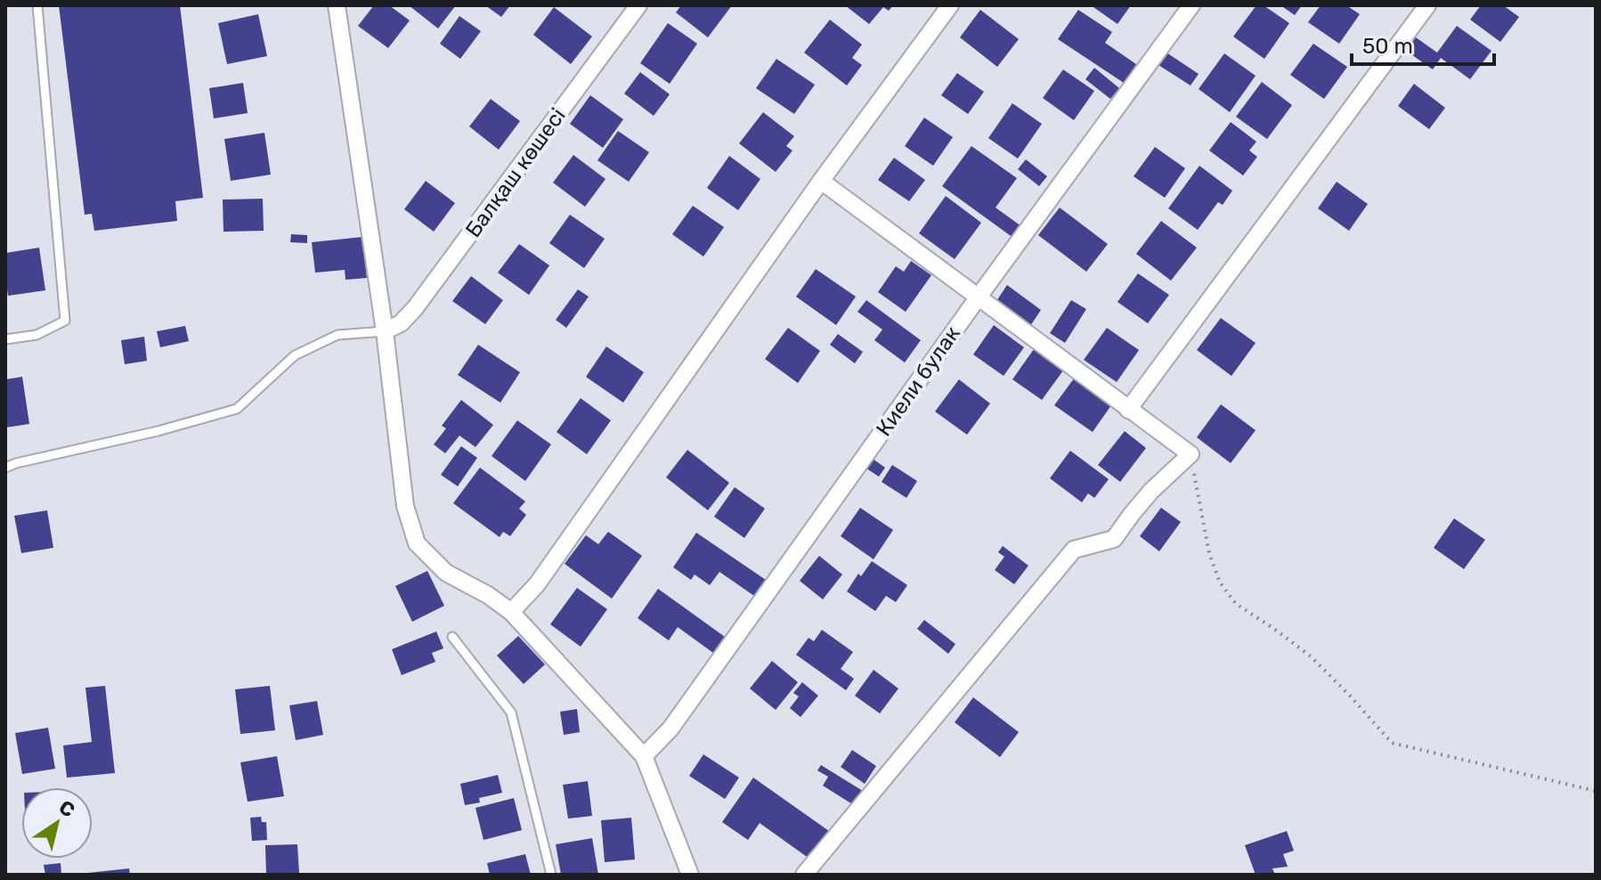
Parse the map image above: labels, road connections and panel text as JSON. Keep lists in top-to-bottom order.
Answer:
{
  "streets": {
    "street": ["Балқаш көшесі", "Киели булак"]
  },
  "scale_bar": "50 m",
  "north": "top right"
}
